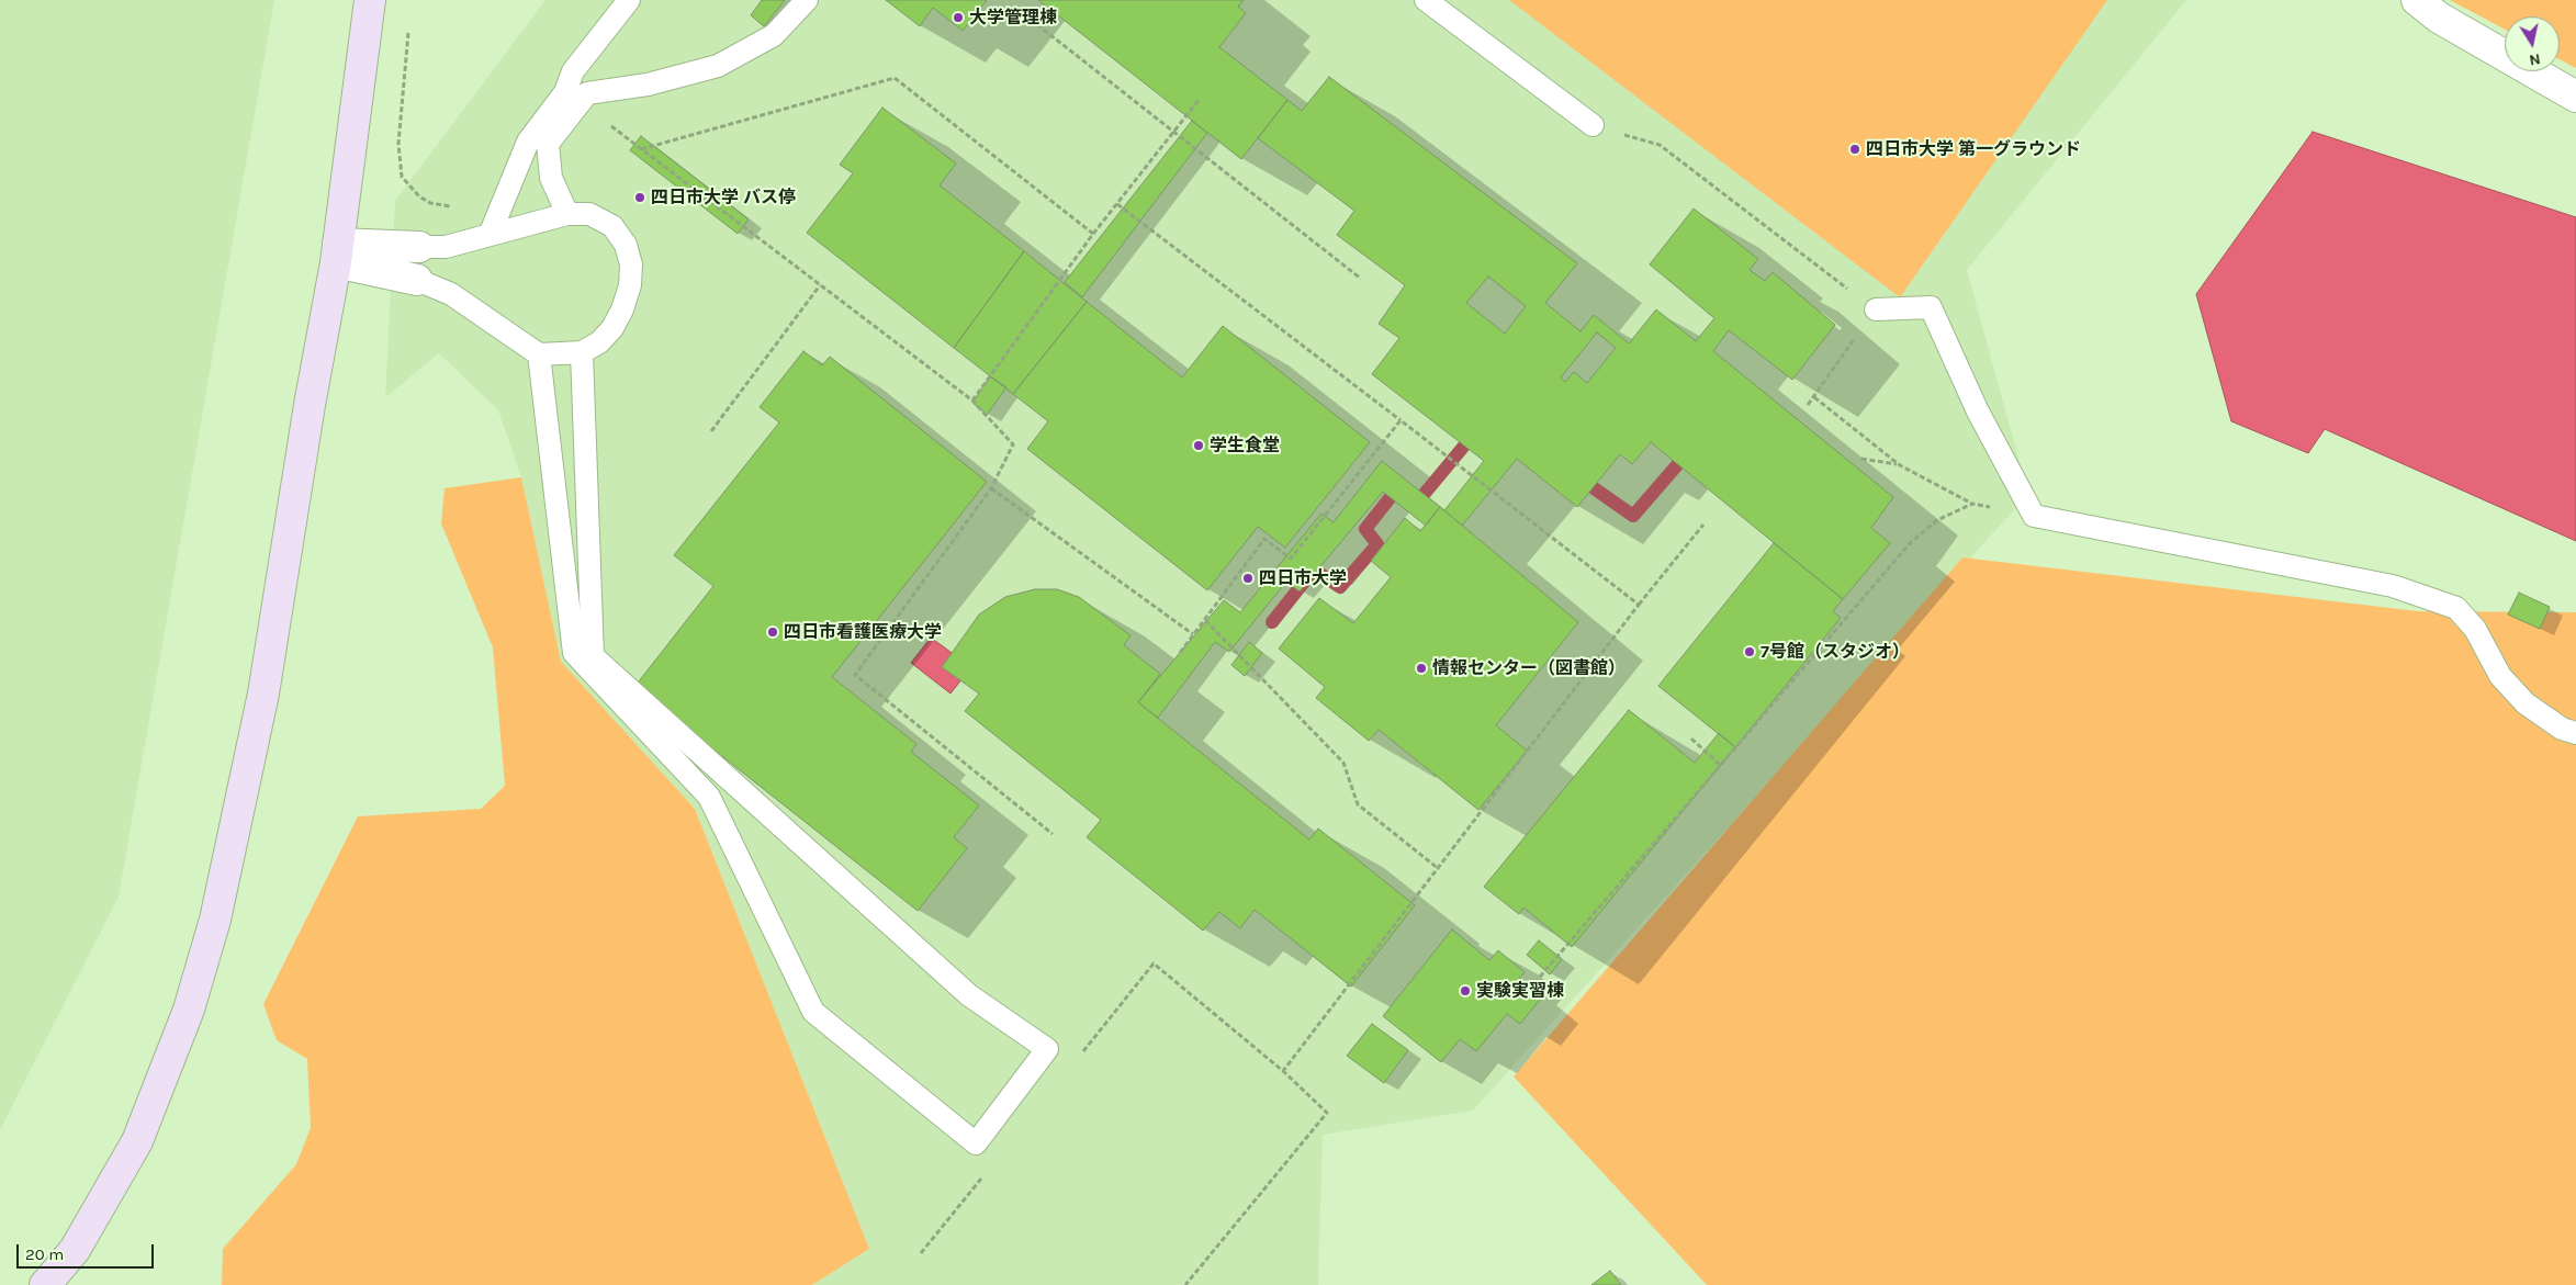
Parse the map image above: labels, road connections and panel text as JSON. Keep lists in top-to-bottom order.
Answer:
{
  "places": [
    "大学管理棟",
    "四日市大学 第一グラウンド",
    "四日市大学 バス停",
    "学生食堂",
    "四日市大学",
    "四日市看護医療大学",
    "7号館（スタジオ）",
    "情報センター（図書館）",
    "実験実習棟"
  ],
  "scale_bar": "20 m",
  "north": "bottom"
}
